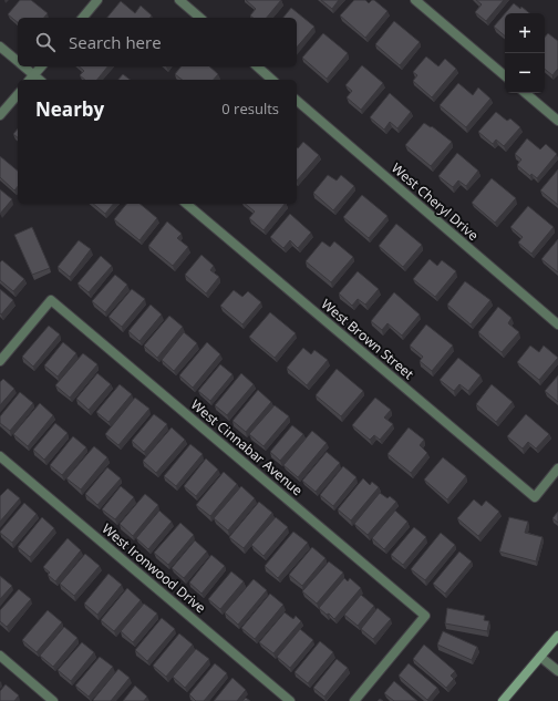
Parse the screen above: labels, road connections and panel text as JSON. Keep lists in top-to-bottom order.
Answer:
{
  "streets": {
    "street": [
      "West Cheryl Drive",
      "West Brown Street",
      "West Cinnabar Avenue",
      "West Ironwood Drive"
    ]
  },
  "page": {
    "map_buttons": ["+", "−"],
    "search": "Search here",
    "heading": ["Nearby", "0 results"]
  }
}
